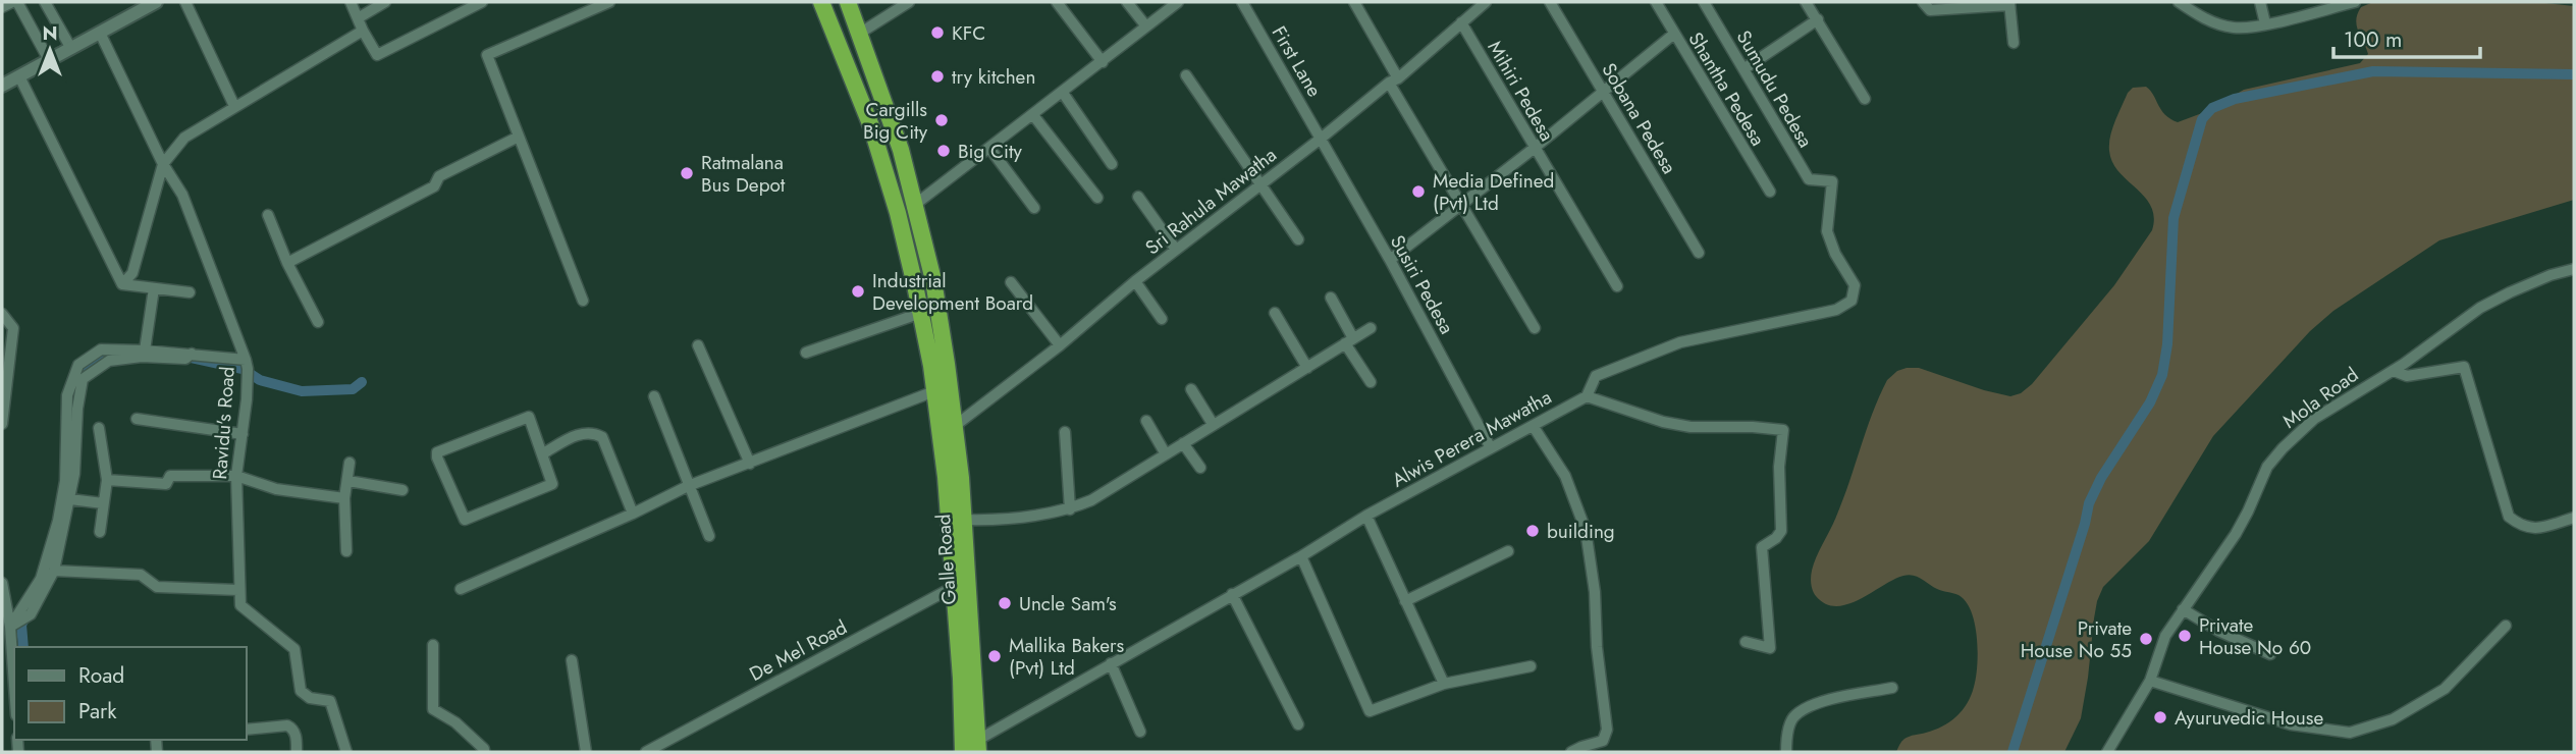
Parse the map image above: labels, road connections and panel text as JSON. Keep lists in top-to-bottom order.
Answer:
{
  "streets": {
    "highway": ["Galle Road"],
    "street": [
      "First Lane",
      "Shantha Pedesa",
      "Sumudu Pedesa",
      "Mihiri Pedesa",
      "Sobana Pedesa",
      "Sri Rahula Mawatha",
      "Susiri Pedesa",
      "Mola Road",
      "Ravidu's Road",
      "Alwis Perera Mawatha",
      "De Mel Road"
    ]
  },
  "crossings": [
    ["First Lane", "Sri Rahula Mawatha"],
    ["First Lane", "Susiri Pedesa"],
    ["Sumudu Pedesa", "Alwis Perera Mawatha"],
    ["Mihiri Pedesa", "Sri Rahula Mawatha"],
    ["Sri Rahula Mawatha", "Susiri Pedesa"],
    ["Sri Rahula Mawatha", "Galle Road"],
    ["Susiri Pedesa", "Alwis Perera Mawatha"],
    ["Alwis Perera Mawatha", "Galle Road"],
    ["Galle Road", "De Mel Road"]
  ],
  "places": [
    "KFC",
    "try kitchen",
    "Cargills Big City",
    "Big City",
    "Ratmalana Bus Depot",
    "Media Defined (Pvt) Ltd",
    "Industrial Development Board",
    "building",
    "Uncle Sam's",
    "Private House No 60",
    "Private House No 55",
    "Mallika Bakers (Pvt) Ltd",
    "Ayuruvedic House"
  ],
  "legend": ["Road", "Park"],
  "scale_bar": "100 m",
  "north": "top"
}
